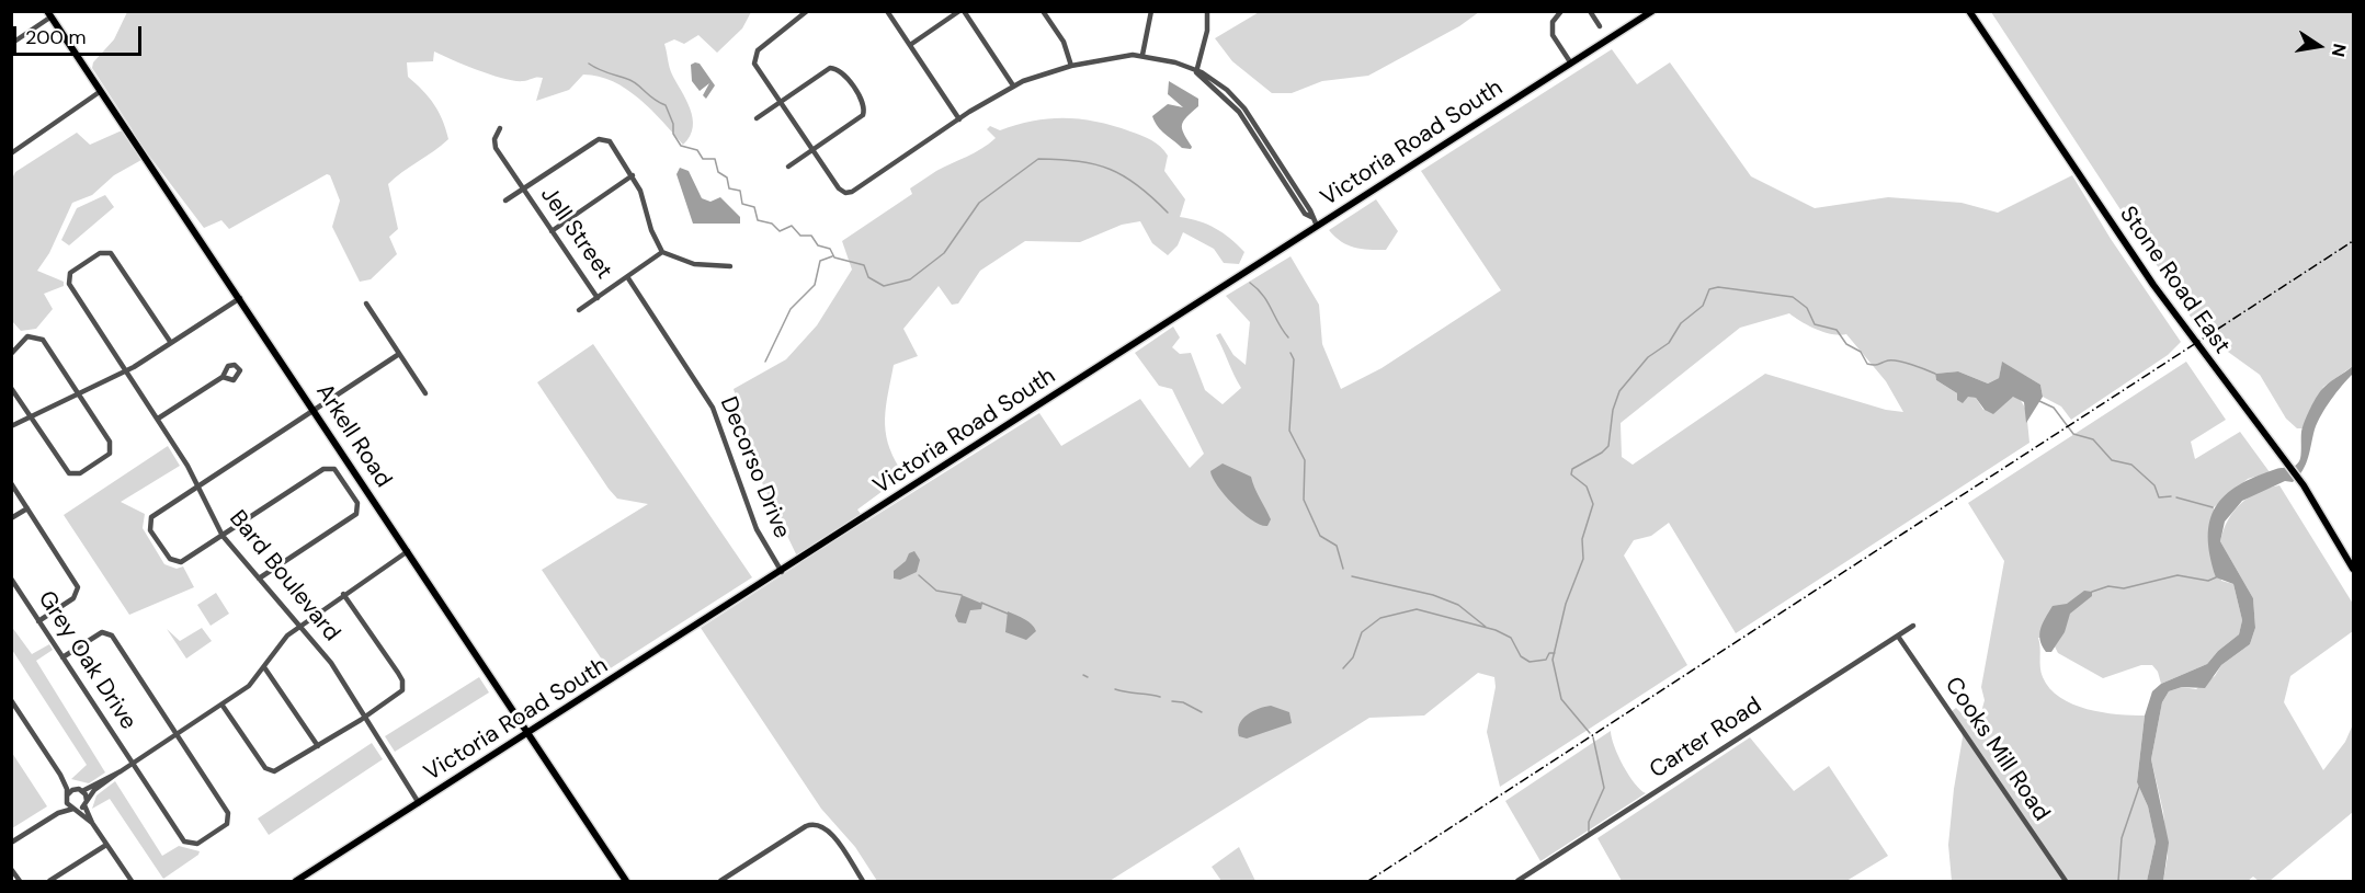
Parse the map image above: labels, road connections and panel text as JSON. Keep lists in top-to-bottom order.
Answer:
{
  "streets": {
    "main road": ["Victoria Road South", "Stone Road East", "Arkell Road"],
    "street": [
      "Jell Street",
      "Decorso Drive",
      "Bard Boulevard",
      "Grey Oak Drive",
      "Carter Road",
      "Cooks Mill Road"
    ]
  },
  "crossings": [
    ["Victoria Road South", "Arkell Road"],
    ["Victoria Road South", "Decorso Drive"],
    ["Victoria Road South", "Bard Boulevard"],
    ["Carter Road", "Cooks Mill Road"]
  ],
  "scale_bar": "200 m",
  "north": "right"
}
